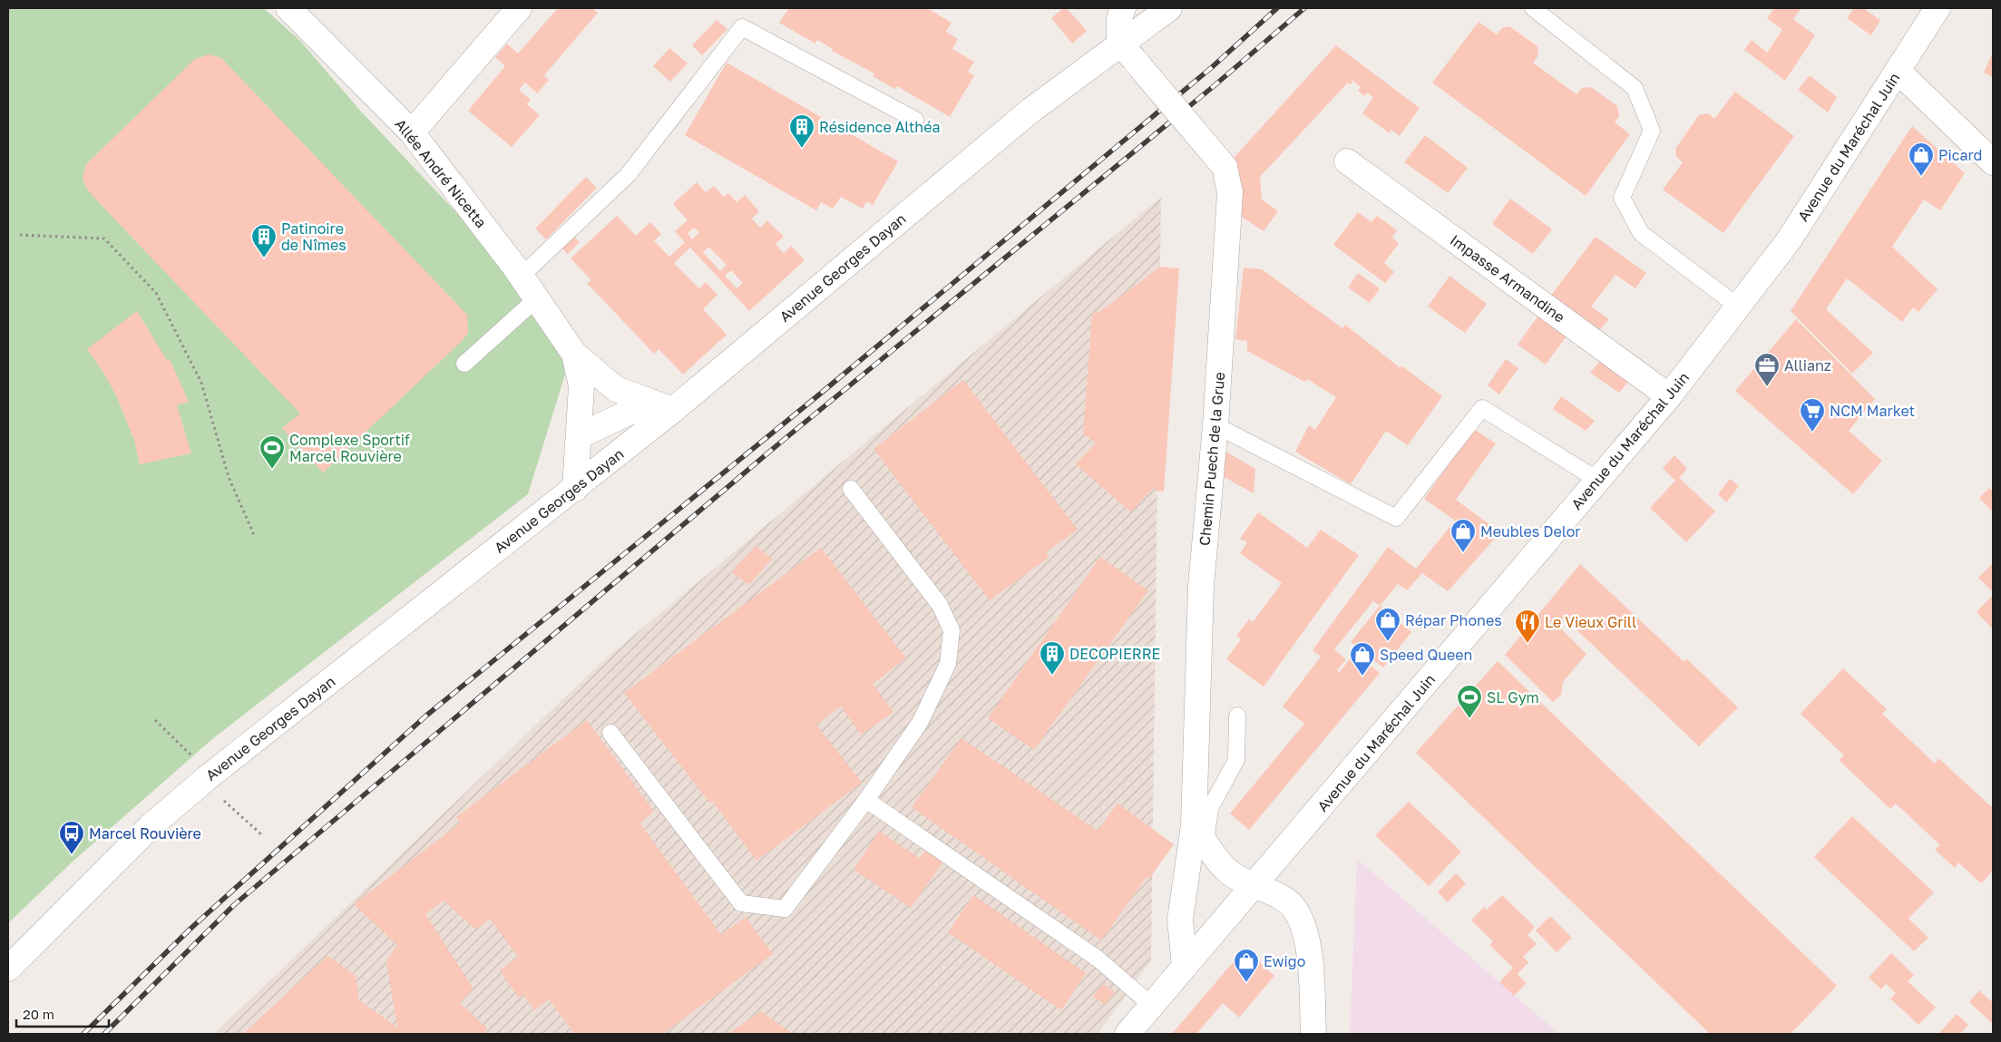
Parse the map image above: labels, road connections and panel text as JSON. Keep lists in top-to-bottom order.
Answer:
{
  "streets": {
    "street": [
      "Avenue du Maréchal Juin",
      "Allée André Nicetta",
      "Avenue Georges Dayan",
      "Impasse Armandine",
      "Chemin Puech de la Grue"
    ]
  },
  "crossings": [
    ["Avenue du Maréchal Juin", "Impasse Armandine"],
    ["Avenue du Maréchal Juin", "Chemin Puech de la Grue"],
    ["Allée André Nicetta", "Avenue Georges Dayan"],
    ["Avenue Georges Dayan", "Chemin Puech de la Grue"]
  ],
  "places": {
    "building": ["Résidence Althéa", "Patinoire de Nîmes", "DECOPIERRE"],
    "shop": [
      "Picard",
      "Meubles Delor",
      "Répar Phones",
      "Speed Queen",
      "Ewigo"
    ],
    "office": ["Allianz"],
    "supermarket": ["NCM Market"],
    "sports": ["Complexe Sportif Marcel Rouvière", "SL Gym"],
    "restaurant": ["Le Vieux Grill"],
    "bus stop": ["Marcel Rouvière"]
  },
  "scale_bar": "20 m"
}
